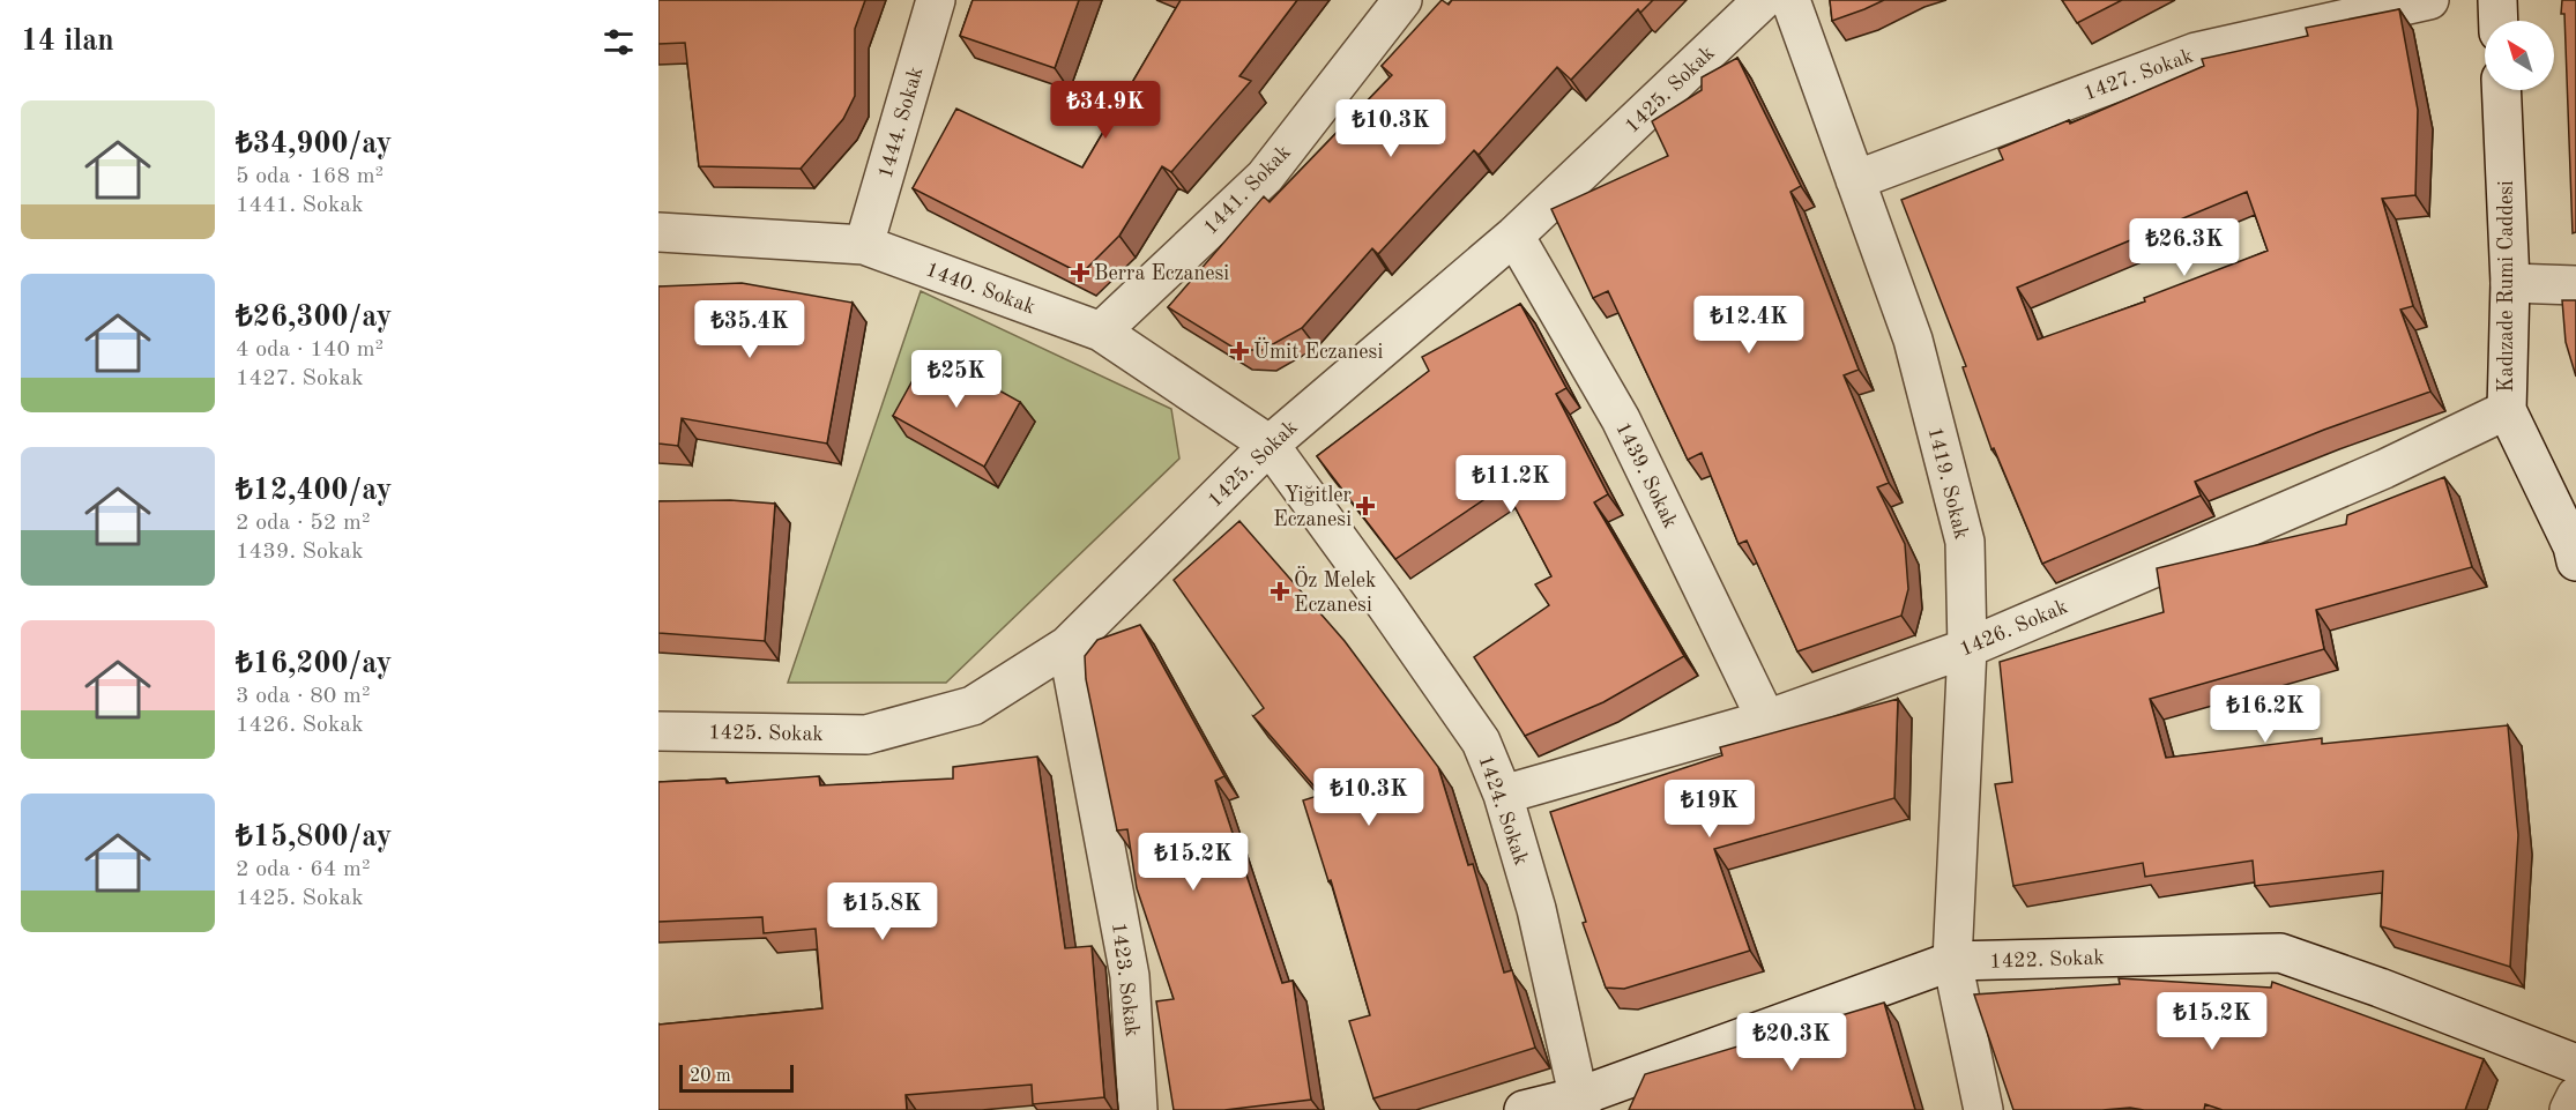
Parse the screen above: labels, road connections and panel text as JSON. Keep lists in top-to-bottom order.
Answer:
{
  "streets": {
    "street": [
      "1427. Sokak",
      "1425. Sokak",
      "1444. Sokak",
      "1441. Sokak",
      "Kadızade Rumi Caddesi",
      "1440. Sokak",
      "1439. Sokak",
      "1419. Sokak",
      "1426. Sokak",
      "1424. Sokak",
      "1422. Sokak",
      "1423. Sokak"
    ]
  },
  "crossings": [
    ["1427. Sokak", "1419. Sokak"],
    ["1425. Sokak", "1440. Sokak"],
    ["1425. Sokak", "1439. Sokak"],
    ["1425. Sokak", "1424. Sokak"],
    ["1425. Sokak", "1423. Sokak"],
    ["1444. Sokak", "1440. Sokak"],
    ["1441. Sokak", "1440. Sokak"],
    ["Kadızade Rumi Caddesi", "1426. Sokak"],
    ["1440. Sokak", "1424. Sokak"],
    ["1439. Sokak", "1426. Sokak"],
    ["1419. Sokak", "1426. Sokak"],
    ["1419. Sokak", "1422. Sokak"],
    ["1426. Sokak", "1424. Sokak"],
    ["1424. Sokak", "1422. Sokak"]
  ],
  "places": {
    "health": [
      "Berra Eczanesi",
      "Ümit Eczanesi",
      "Yiğitler Eczanesi",
      "Öz Melek Eczanesi"
    ]
  },
  "scale_bar": "20 m",
  "north": "top left",
  "page": {
    "heading": "14 ilan",
    "price": [
      "₺34.9K",
      "₺10.3K",
      "₺26.3K",
      "₺12.4K",
      "₺35.4K",
      "₺25K",
      "₺11.2K",
      "₺16.2K",
      "₺10.3K",
      "₺19K",
      "₺15.2K",
      "₺15.8K",
      "₺15.2K",
      "₺20.3K"
    ],
    "list": [
      {
        "name": "₺34,900/ay",
        "note": "5 oda · 168 m² · 1441. Sokak"
      },
      {
        "name": "₺26,300/ay",
        "note": "4 oda · 140 m² · 1427. Sokak"
      },
      {
        "name": "₺12,400/ay",
        "note": "2 oda · 52 m² · 1439. Sokak"
      },
      {
        "name": "₺16,200/ay",
        "note": "3 oda · 80 m² · 1426. Sokak"
      },
      {
        "name": "₺15,800/ay",
        "note": "2 oda · 64 m² · 1425. Sokak"
      }
    ],
    "scale": "20 m"
  }
}
